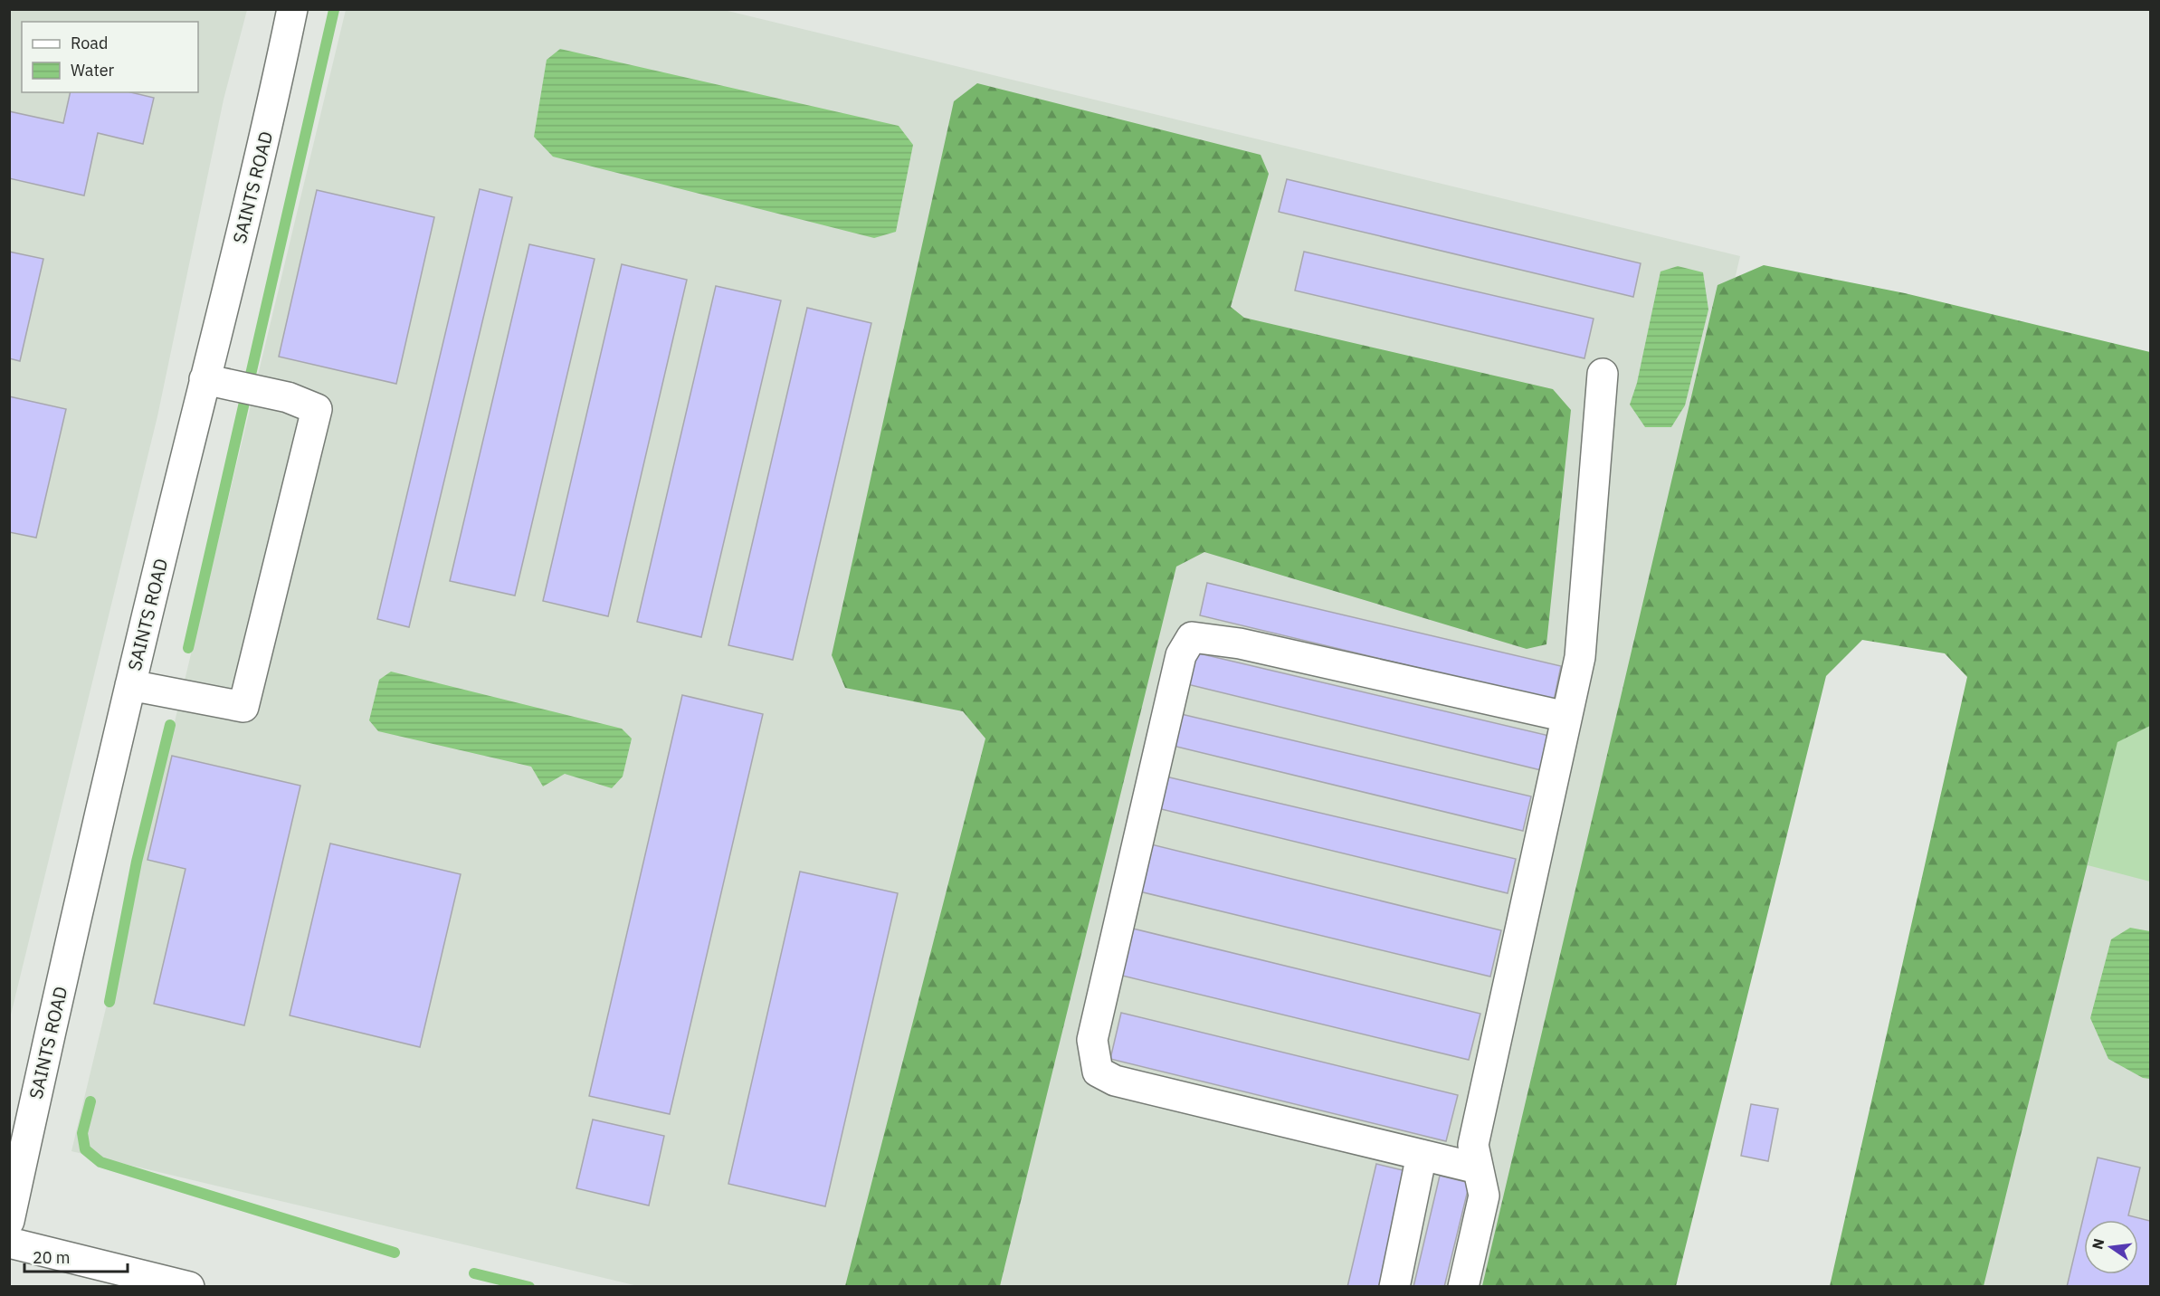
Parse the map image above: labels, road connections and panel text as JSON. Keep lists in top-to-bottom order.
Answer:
{
  "streets": {
    "street": ["SAINTS ROAD"]
  },
  "legend": ["Road", "Water"],
  "scale_bar": "20 m",
  "north": "left"
}
